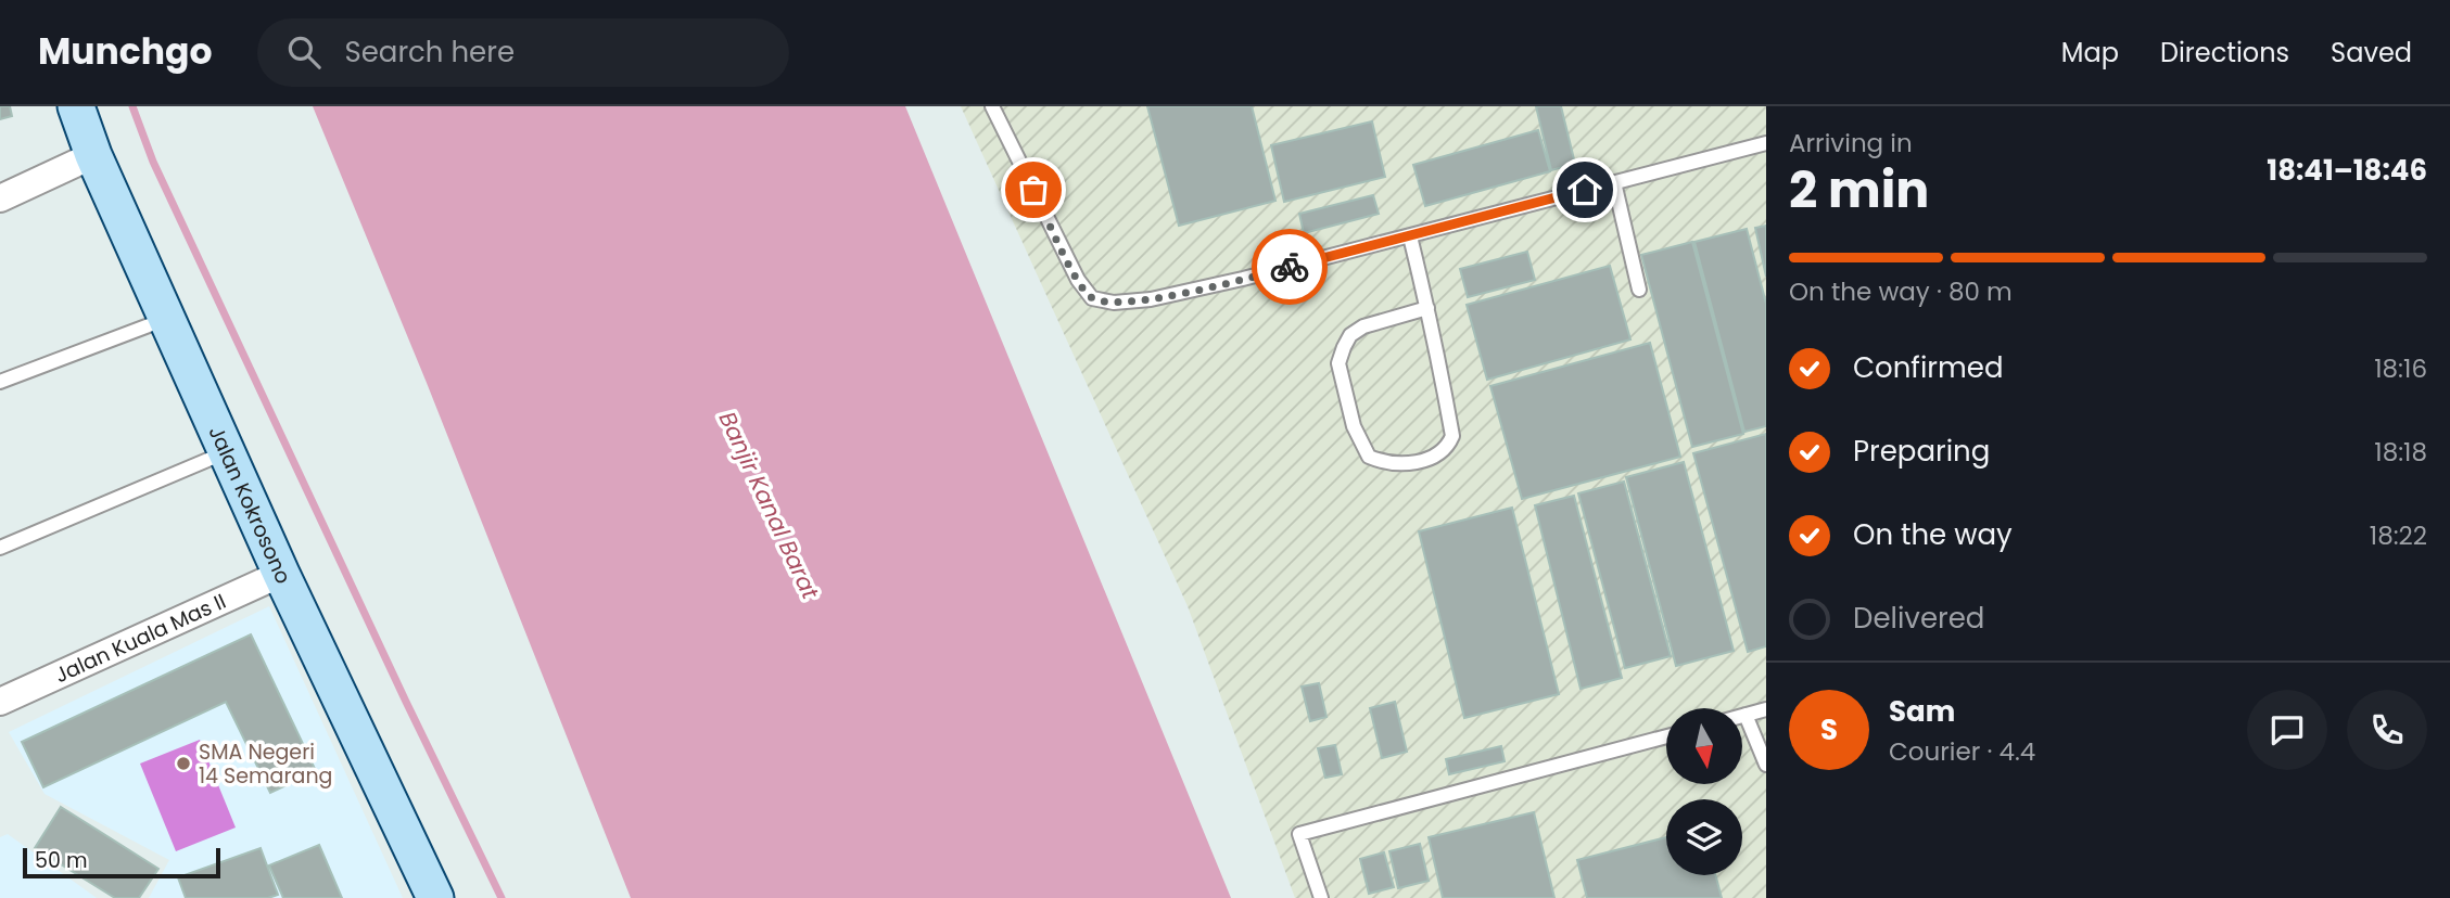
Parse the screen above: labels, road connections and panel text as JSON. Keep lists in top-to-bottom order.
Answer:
{
  "streets": {
    "street": ["Jalan Kokrosono", "Jalan Kuala Mas II"]
  },
  "crossings": [
    ["Jalan Kokrosono", "Jalan Kuala Mas II"]
  ],
  "water": ["Banjir Kanal Barat"],
  "places": ["SMA Negeri 14 Semarang"],
  "scale_bar": "50 m",
  "north": "bottom",
  "page": {
    "header": "Munchgo",
    "search": "Search here",
    "nav": ["Map", "Directions", "Saved"],
    "heading": ["2 min", "Arriving in", "18:41–18:46"],
    "panel": ["Sam", "Courier · 4.4"],
    "bar": "On the way · 80 m",
    "list": [
      ["Confirmed", "18:16"],
      ["Preparing", "18:18"],
      ["On the way", "18:22"],
      "Delivered"
    ],
    "round": "S",
    "scale": "50 m"
  }
}
